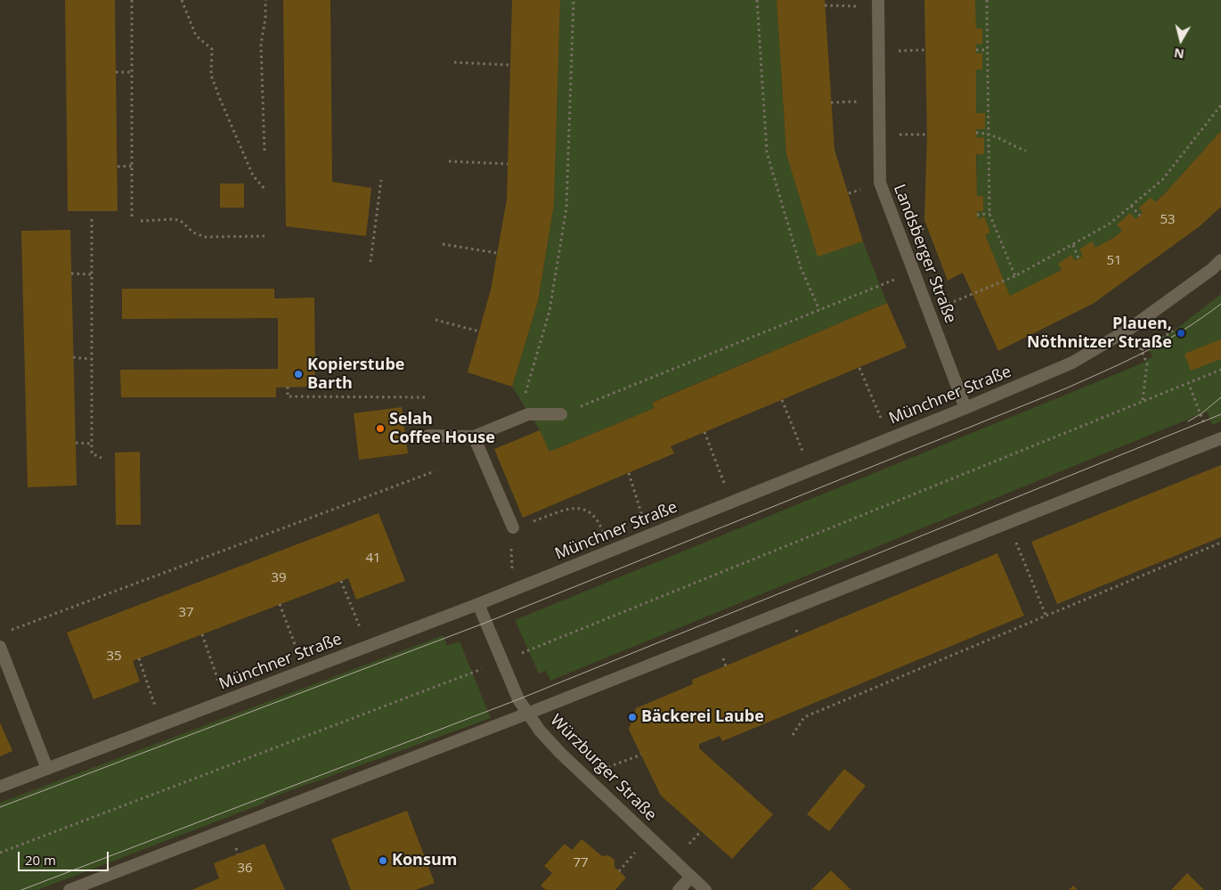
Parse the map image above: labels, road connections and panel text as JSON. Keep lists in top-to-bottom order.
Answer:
{
  "streets": {
    "street": ["Landsberger Straße", "Münchner Straße", "Würzburger Straße"]
  },
  "crossings": [
    ["Landsberger Straße", "Münchner Straße"],
    ["Münchner Straße", "Würzburger Straße"]
  ],
  "places": [
    "Plauen, Nöthnitzer Straße",
    "Kopierstube Barth",
    "Selah Coffee House",
    "Bäckerei Laube",
    "Konsum"
  ],
  "house_numbers": [
    "53",
    "51",
    "41",
    "39",
    "37",
    "35",
    "77",
    "36"
  ],
  "scale_bar": "20 m",
  "north": "bottom"
}
